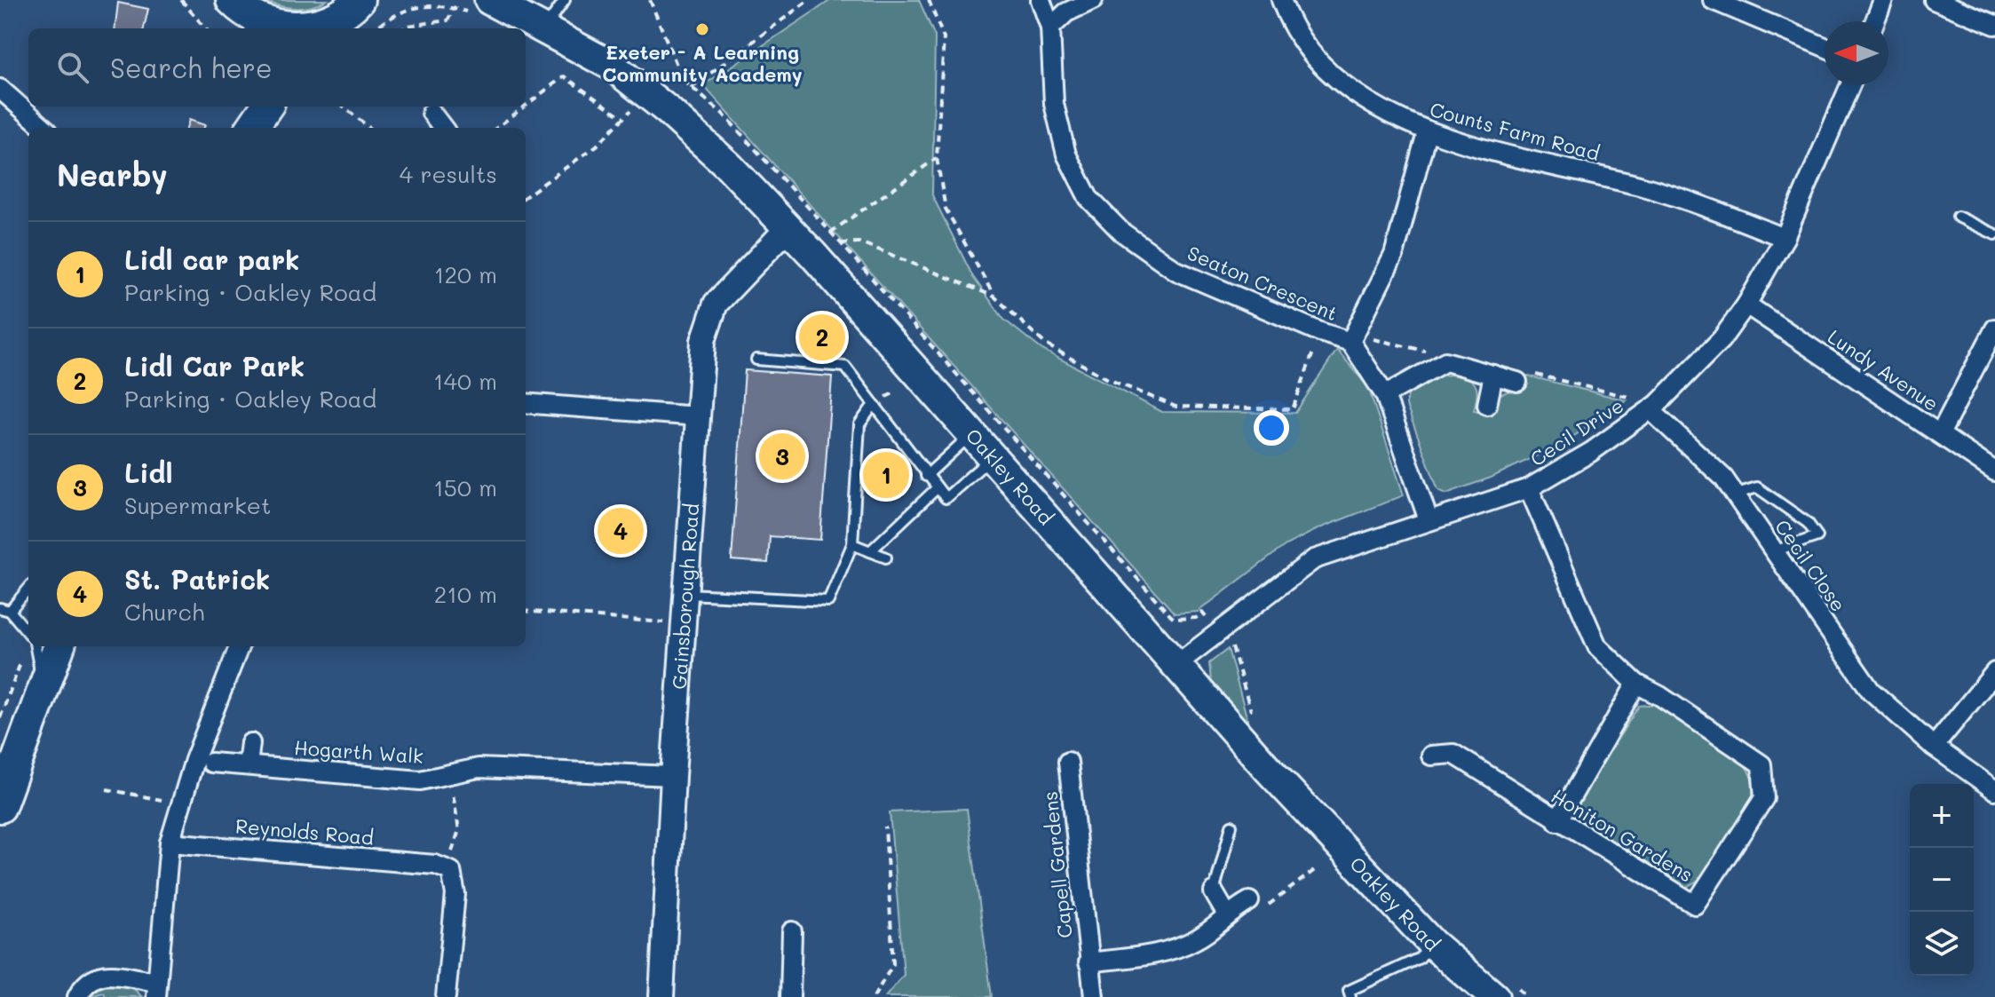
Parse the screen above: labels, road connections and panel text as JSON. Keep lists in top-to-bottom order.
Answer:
{
  "streets": {
    "main road": ["Oakley Road"],
    "street": [
      "Counts Farm Road",
      "Seaton Crescent",
      "Lundy Avenue",
      "Cecil Drive",
      "Cecil Close",
      "Gainsborough Road",
      "Hogarth Walk",
      "Reynolds Road",
      "Honiton Gardens",
      "Capell Gardens"
    ]
  },
  "crossings": [
    ["Counts Farm Road", "Cecil Drive"],
    ["Seaton Crescent", "Cecil Drive"],
    ["Lundy Avenue", "Cecil Drive"],
    ["Cecil Drive", "Oakley Road"],
    ["Cecil Drive", "Cecil Close"],
    ["Cecil Drive", "Honiton Gardens"],
    ["Oakley Road", "Gainsborough Road"],
    ["Gainsborough Road", "Hogarth Walk"]
  ],
  "places": ["Exeter - A Learning Community Academy"],
  "north": "left",
  "page": {
    "search": "Search here",
    "heading": ["Nearby", "4 results"],
    "list": [
      {
        "mark": "1",
        "name": "Lidl car park",
        "note": "Parking · Oakley Road",
        "value": "120 m"
      },
      {
        "mark": "2",
        "name": "Lidl Car Park",
        "note": "Parking · Oakley Road",
        "value": "140 m"
      },
      {
        "mark": "3",
        "name": "Lidl",
        "note": "Supermarket",
        "value": "150 m"
      },
      {
        "mark": "4",
        "name": "St. Patrick",
        "note": "Church",
        "value": "210 m"
      }
    ],
    "pins": [
      "2",
      "3",
      "1",
      "4"
    ],
    "map_buttons": ["+", "−"]
  }
}
